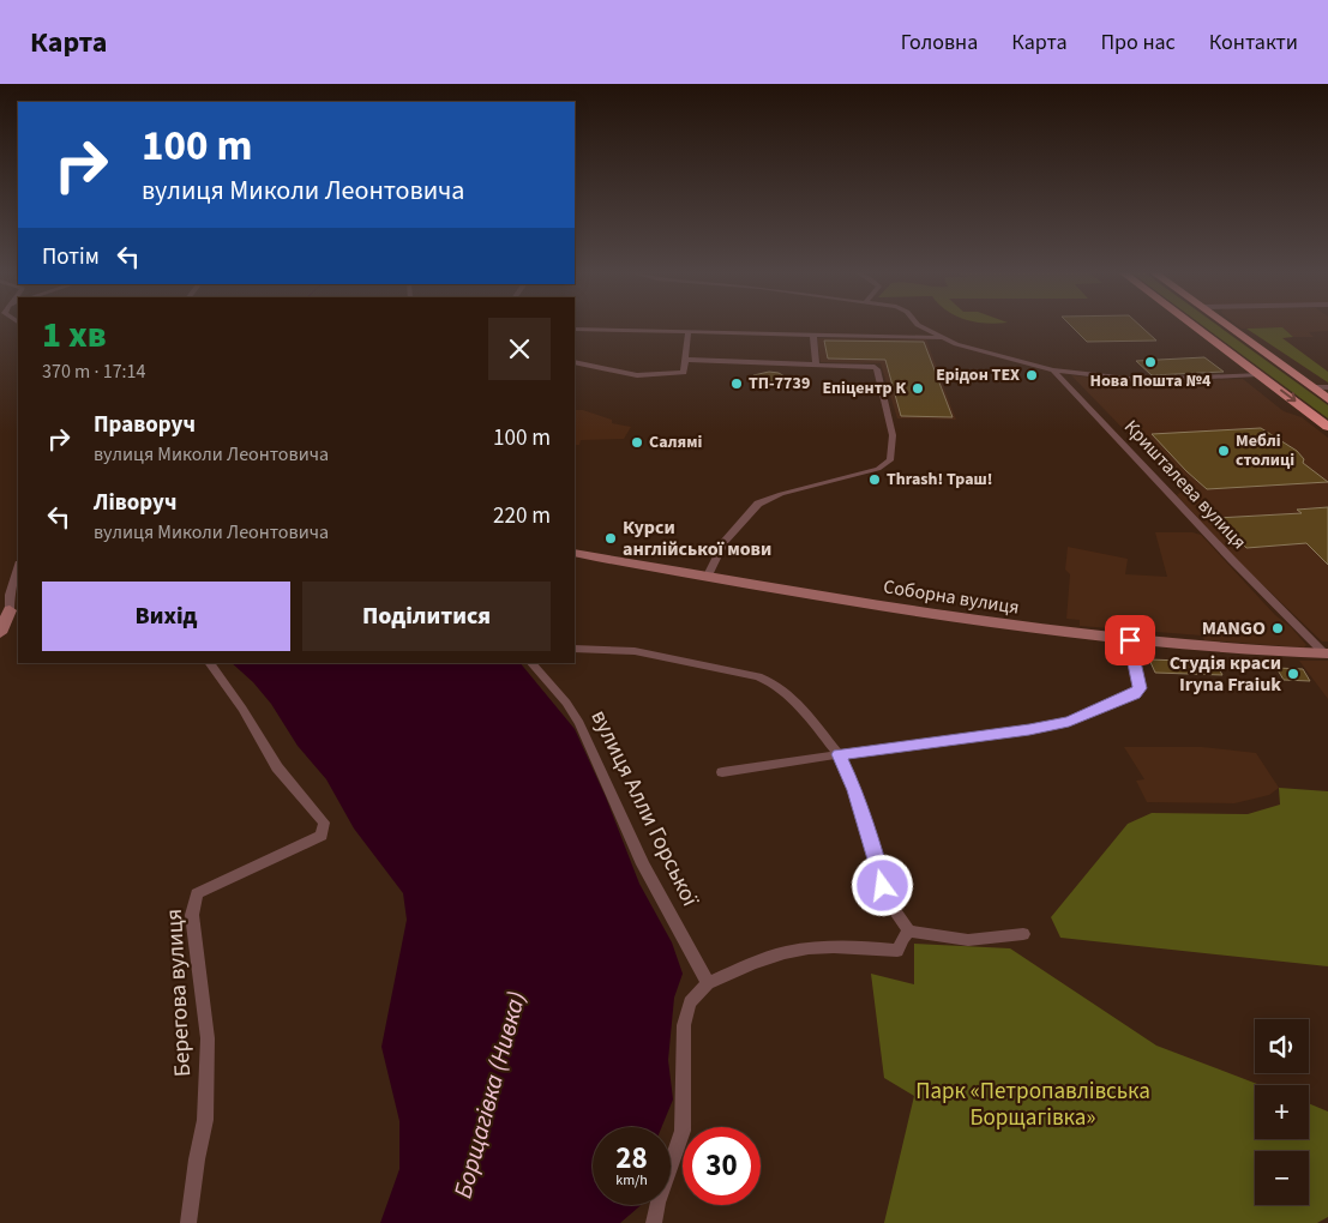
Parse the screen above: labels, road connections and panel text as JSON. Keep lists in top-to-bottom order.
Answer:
{
  "streets": {
    "main road": ["Соборна вулиця"],
    "street": ["Кришталева вулиця", "вулиця Алли Горської", "Берегова вулиця"]
  },
  "crossings": [
    ["Кришталева вулиця", "Соборна вулиця"]
  ],
  "water": ["Борщагівка (Нивка)"],
  "parks": ["Парк «Петропавлівська Борщагівка»"],
  "places": [
    "Нова Пошта №4",
    "Ерідон ТЕХ",
    "ТП-7739",
    "Епіцентр К",
    "Салямі",
    "Меблі столиці",
    "Thrash! Траш!",
    "Курси англійської мови",
    "MANGO",
    "Студія краси Iryna Fraiuk"
  ],
  "page": {
    "header": "Карта",
    "nav": [
      "Головна",
      "Карта",
      "Про нас",
      "Контакти"
    ],
    "turn": ["100 m", "вулиця Миколи Леонтовича"],
    "then": "Потім",
    "heading": ["1 хв", "370 m · 17:14"],
    "list": [
      {
        "name": "Праворуч",
        "note": "вулиця Миколи Леонтовича",
        "value": "100 m"
      },
      {
        "name": "Ліворуч",
        "note": "вулиця Миколи Леонтовича",
        "value": "220 m"
      }
    ],
    "buttons": ["Вихід", "Поділитися"],
    "map_buttons": ["+", "−"],
    "speed": "28 km/h",
    "limit": "30"
  }
}
